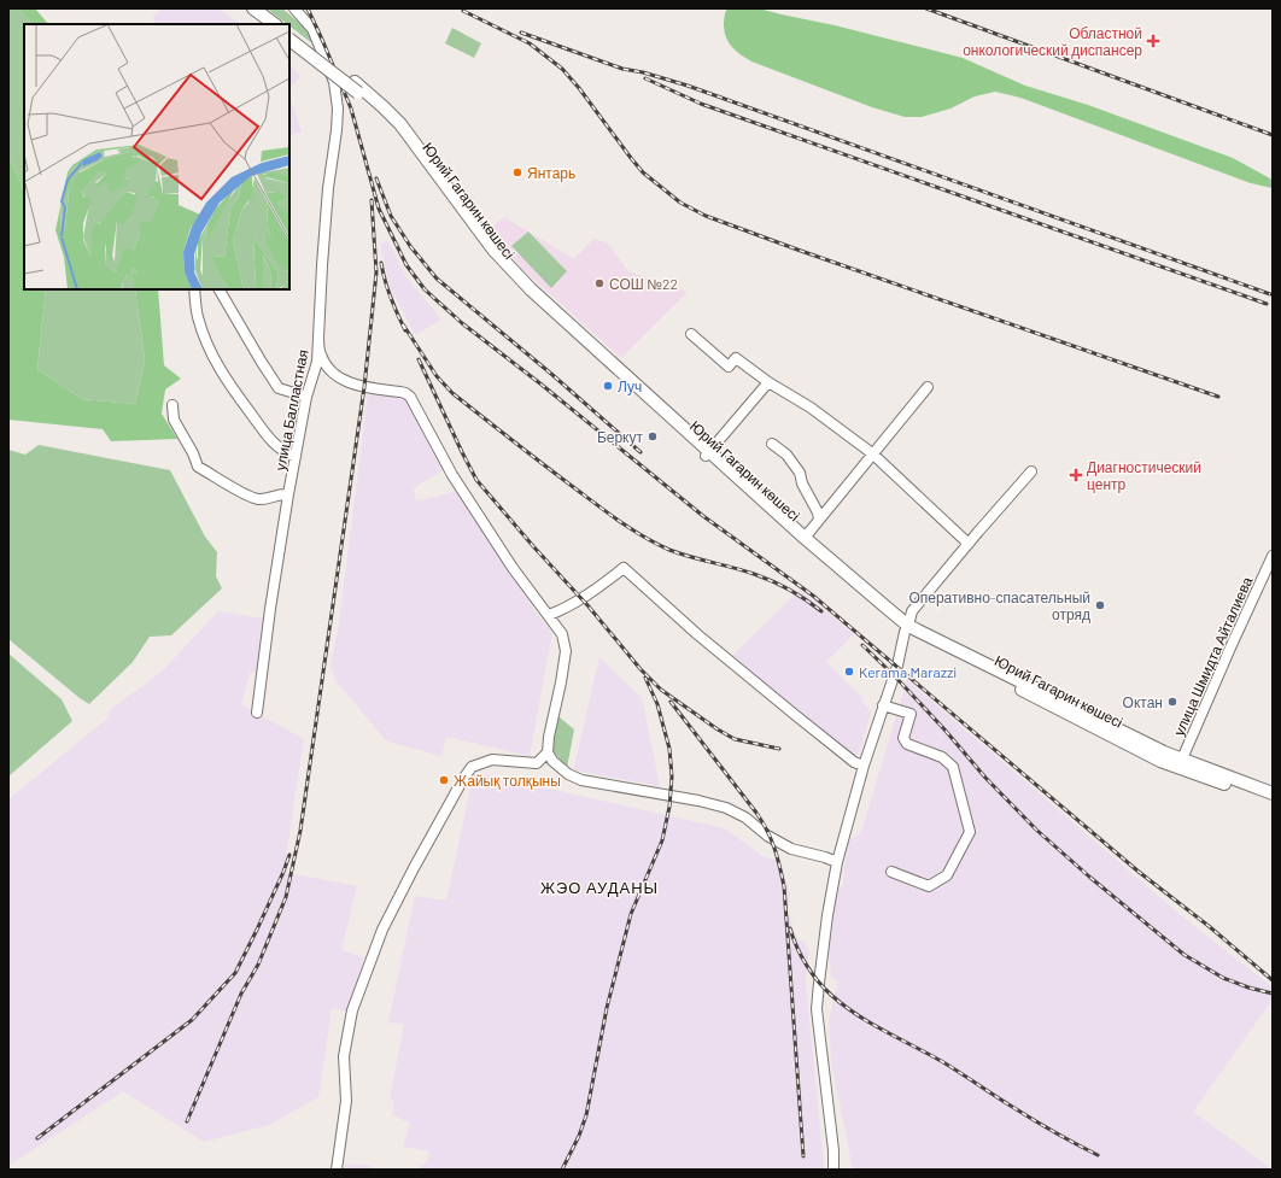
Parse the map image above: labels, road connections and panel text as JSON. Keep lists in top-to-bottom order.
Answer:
{
  "streets": {
    "main road": ["Юрий Гагарин көшесі"],
    "street": ["улица Балластная", "улица Шмидта Айталиева"]
  },
  "crossings": [
    ["Юрий Гагарин көшесі", "улица Шмидта Айталиева"]
  ],
  "districts": ["ЖЭО АУДАНЫ"],
  "places": {
    "health": ["Областной онкологический диспансер", "Диагностический центр"],
    "other": [
      "Янтарь",
      "СОШ №22",
      "Луч",
      "Беркут",
      "Оперативно-спасательный отряд",
      "Kerama Marazzi",
      "Октан",
      "Жайық толқыны"
    ]
  }
}
